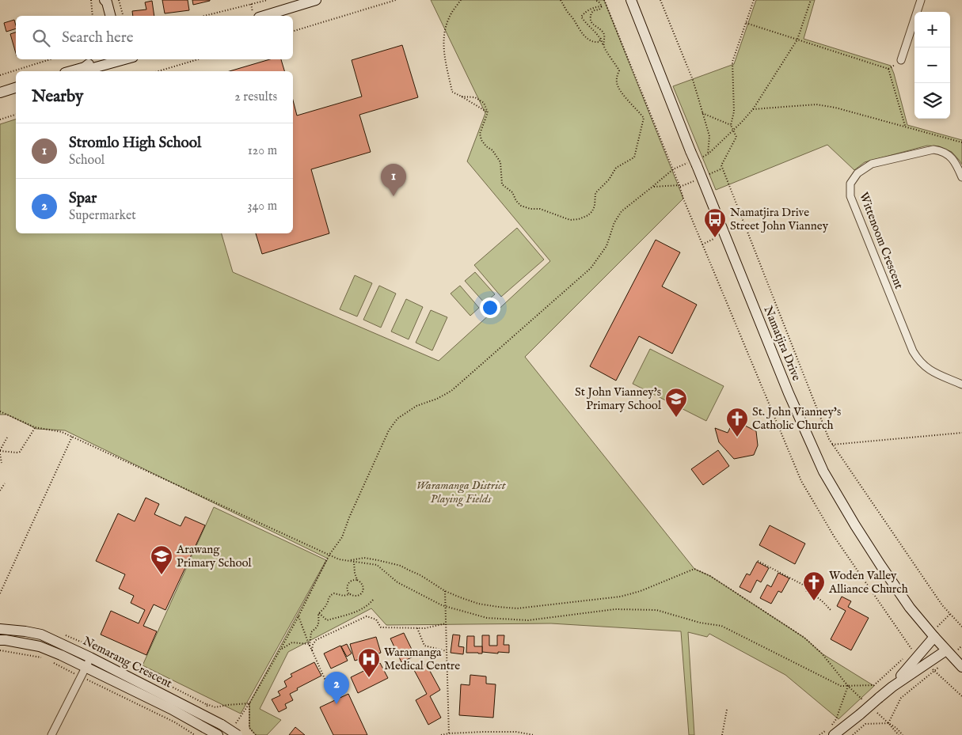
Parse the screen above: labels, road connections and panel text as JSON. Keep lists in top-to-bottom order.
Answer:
{
  "streets": {
    "main road": ["Namatjira Drive", "Nemarang Crescent"],
    "street": ["Wittenoom Crescent"]
  },
  "parks": ["Waramanga District Playing Fields"],
  "places": {
    "bus stop": ["Namatjira Drive Street John Vianney"],
    "school or university": ["St John Vianney's Primary School", "Arawang Primary School"],
    "church": ["St. John Vianney's Catholic Church", "Woden Valley Alliance Church"],
    "hospital": ["Waramanga Medical Centre"]
  },
  "page": {
    "map_buttons": ["+", "−"],
    "search": "Search here",
    "heading": ["Nearby", "2 results"],
    "list": [
      {
        "mark": "1",
        "name": "Stromlo High School",
        "note": "School",
        "value": "120 m"
      },
      {
        "mark": "2",
        "name": "Spar",
        "note": "Supermarket",
        "value": "340 m"
      }
    ],
    "pins": ["1", "2"]
  }
}
